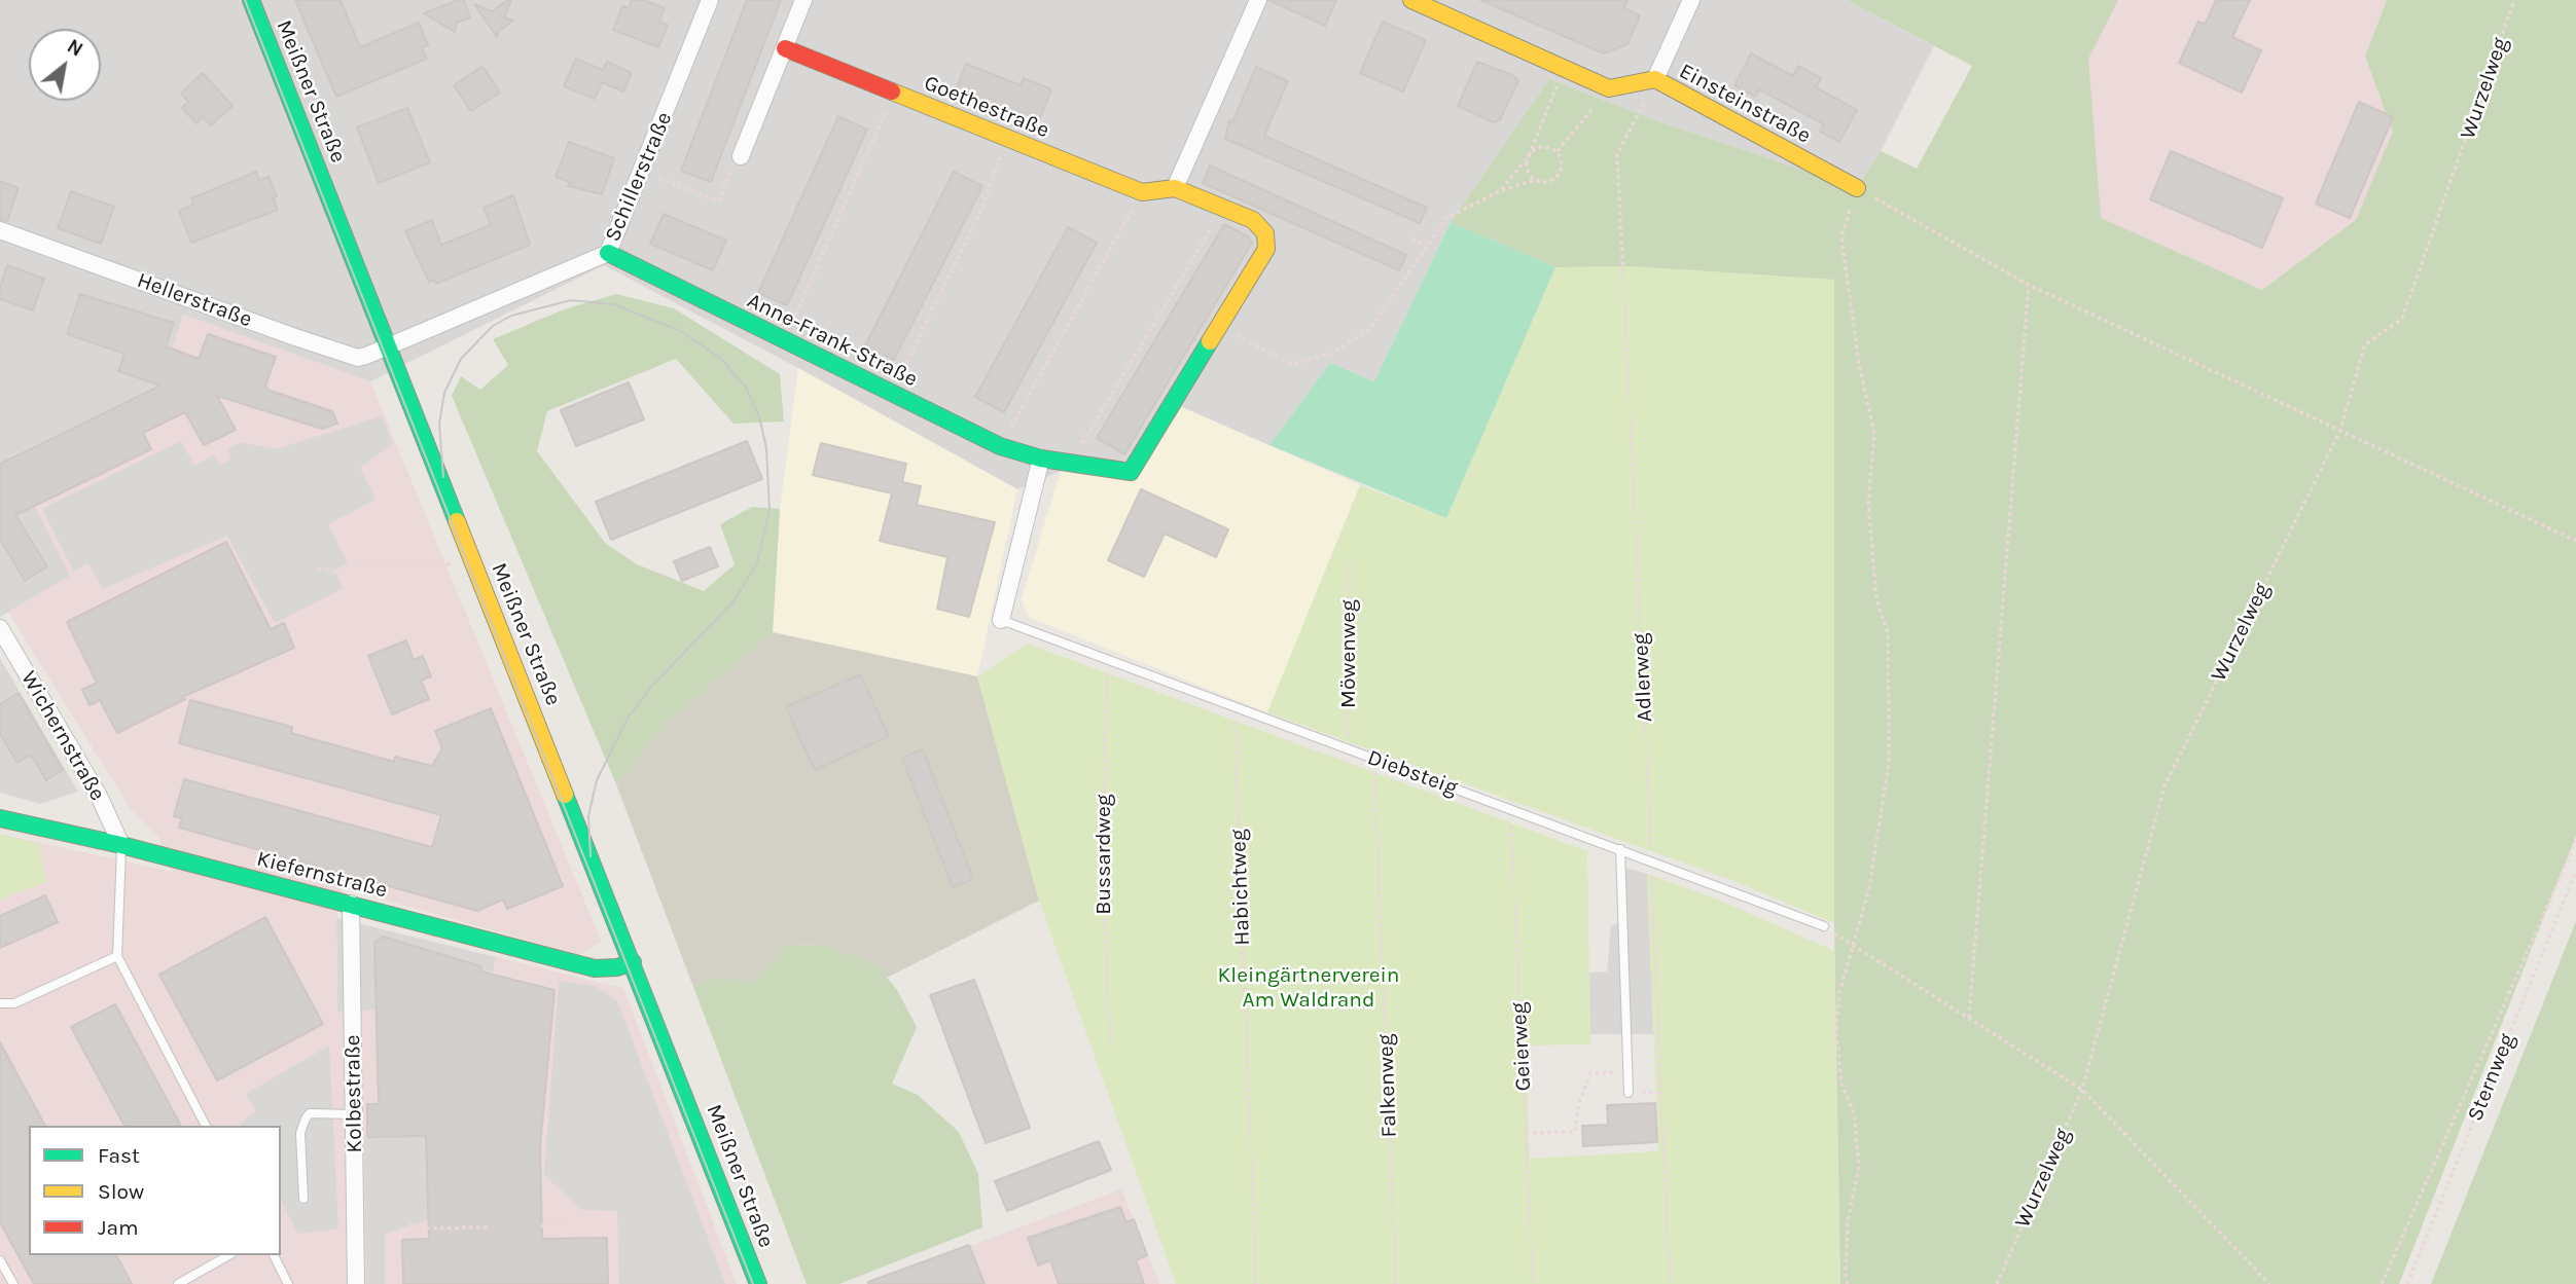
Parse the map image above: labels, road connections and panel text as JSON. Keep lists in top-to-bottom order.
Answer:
{
  "streets": {
    "street": [
      "Meißner Straße",
      "Einsteinstraße",
      "Goethestraße",
      "Schillerstraße",
      "Hellerstraße",
      "Anne-Frank-Straße",
      "Wichernstraße",
      "Kiefernstraße",
      "Kolbestraße"
    ],
    "lane": ["Diebsteig"],
    "path": [
      "Wurzelweg",
      "Möwenweg",
      "Adlerweg",
      "Bussardweg",
      "Habichtweg",
      "Geierweg",
      "Sternweg",
      "Falkenweg"
    ]
  },
  "crossings": [
    ["Meißner Straße", "Schillerstraße"],
    ["Meißner Straße", "Hellerstraße"],
    ["Meißner Straße", "Kiefernstraße"],
    ["Einsteinstraße", "Adlerweg"],
    ["Goethestraße", "Anne-Frank-Straße"],
    ["Schillerstraße", "Hellerstraße"],
    ["Schillerstraße", "Anne-Frank-Straße"],
    ["Möwenweg", "Diebsteig"],
    ["Adlerweg", "Diebsteig"],
    ["Wichernstraße", "Kiefernstraße"],
    ["Diebsteig", "Bussardweg"],
    ["Diebsteig", "Habichtweg"],
    ["Diebsteig", "Geierweg"],
    ["Diebsteig", "Falkenweg"],
    ["Kiefernstraße", "Kolbestraße"]
  ],
  "parks": ["Kleingärtnerverein Am Waldrand"],
  "legend": ["Fast", "Slow", "Jam"],
  "north": "top right"
}
